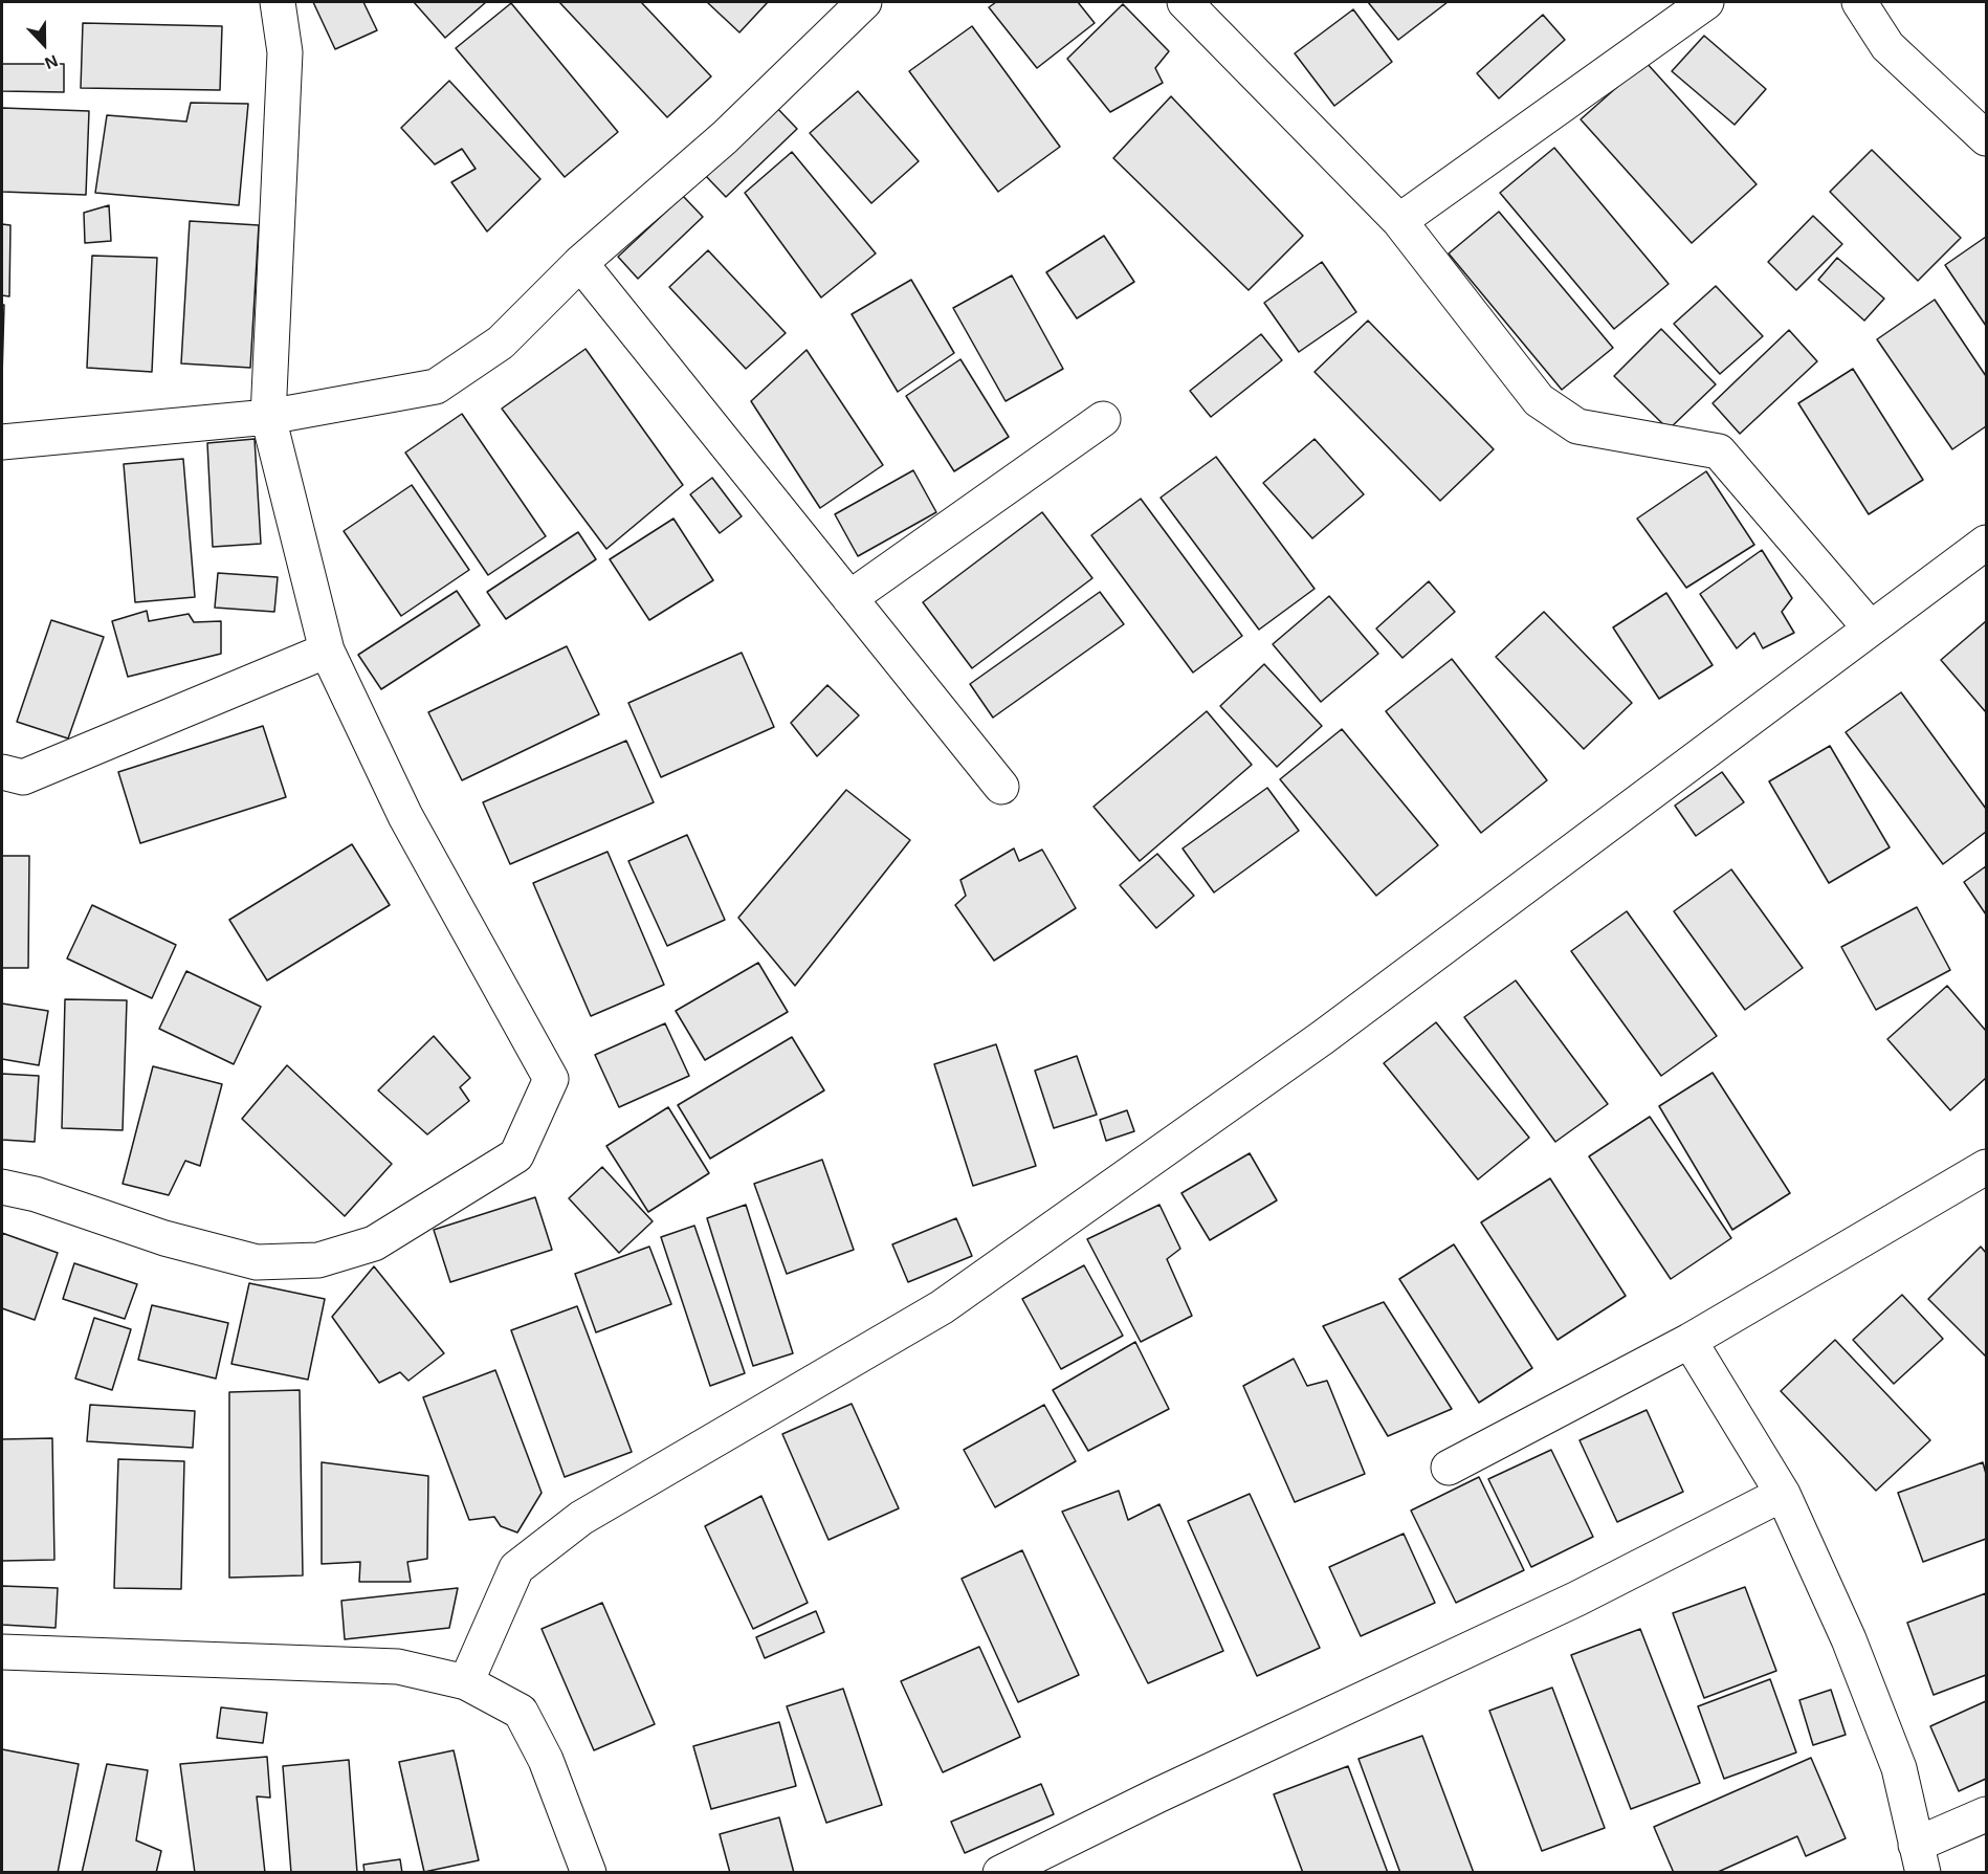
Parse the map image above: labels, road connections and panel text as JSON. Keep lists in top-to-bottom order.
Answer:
{
  "north": "bottom"
}
